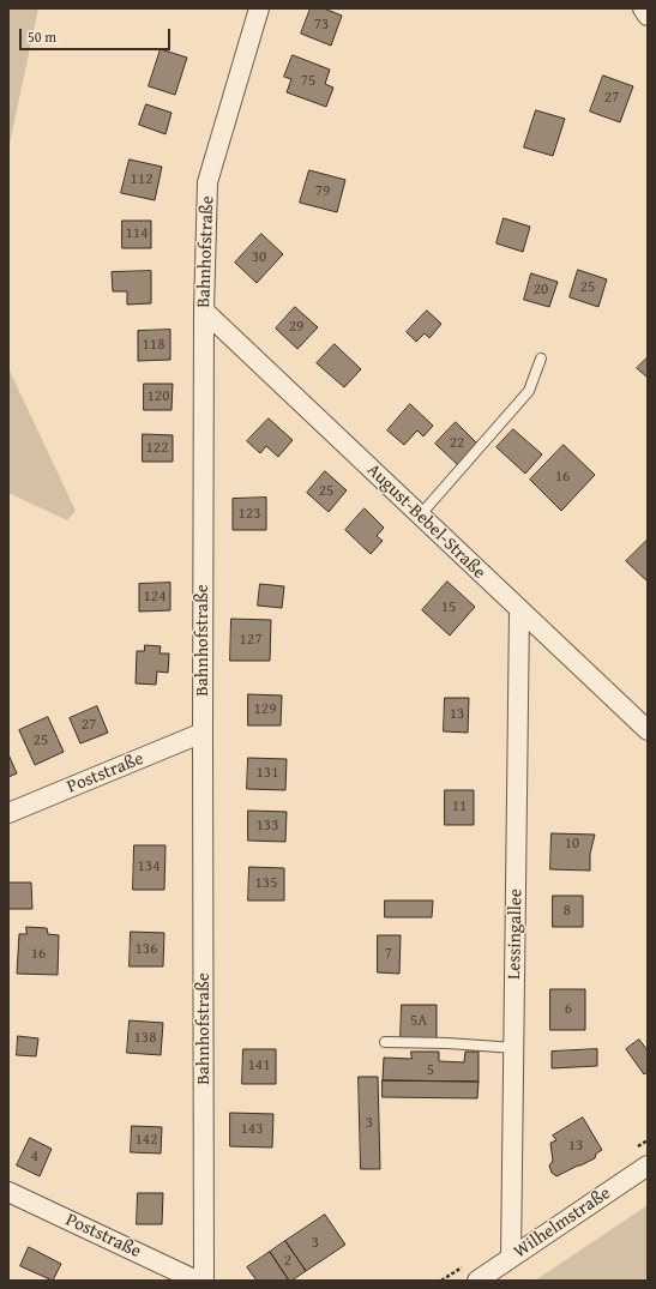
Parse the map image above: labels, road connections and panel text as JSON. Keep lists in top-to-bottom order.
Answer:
{
  "streets": {
    "street": [
      "Bahnhofstraße",
      "August-Bebel-Straße",
      "Poststraße",
      "Lessingallee",
      "Wilhelmstraße"
    ]
  },
  "crossings": [
    ["Bahnhofstraße", "August-Bebel-Straße"],
    ["Bahnhofstraße", "Poststraße"],
    ["August-Bebel-Straße", "Lessingallee"],
    ["Lessingallee", "Wilhelmstraße"]
  ],
  "house_numbers": [
    "73",
    "75",
    "27",
    "112",
    "79",
    "114",
    "30",
    "25",
    "20",
    "29",
    "118",
    "120",
    "22",
    "122",
    "16",
    "25",
    "123",
    "124",
    "15",
    "127",
    "129",
    "13",
    "27",
    "25",
    "131",
    "11",
    "133",
    "10",
    "134",
    "135",
    "8",
    "136",
    "16",
    "7",
    "6",
    "5A",
    "138",
    "141",
    "5",
    "3",
    "143",
    "142",
    "13",
    "4",
    "3",
    "2"
  ],
  "scale_bar": "50 m"
}
